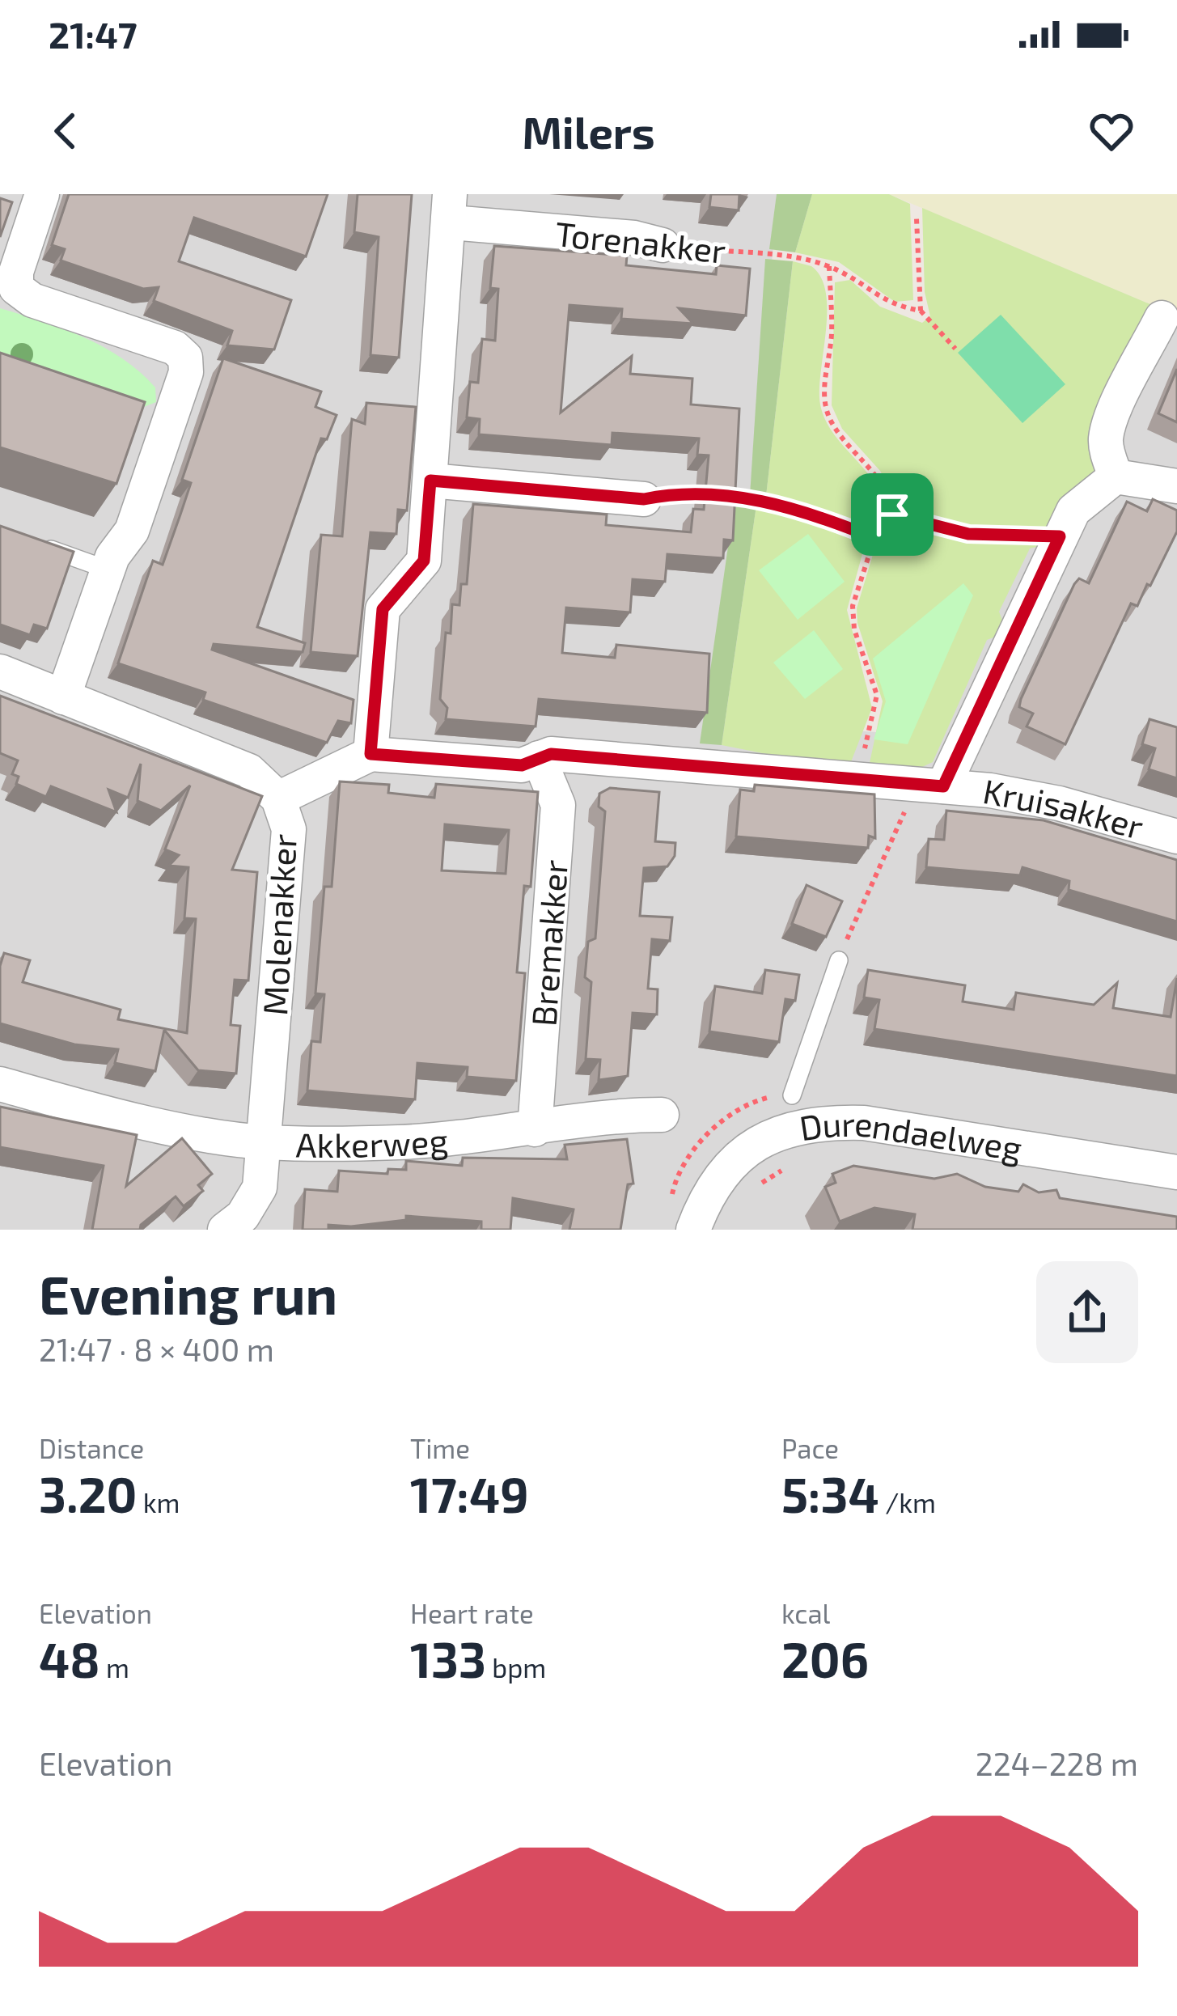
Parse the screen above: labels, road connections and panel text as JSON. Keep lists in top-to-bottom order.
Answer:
{
  "streets": {
    "street": [
      "Torenakker",
      "Kruisakker",
      "Molenakker",
      "Bremakker",
      "Akkerweg",
      "Durendaelweg"
    ]
  },
  "crossings": [
    ["Torenakker", "Kruisakker"],
    ["Kruisakker", "Bremakker"],
    ["Molenakker", "Akkerweg"],
    ["Bremakker", "Akkerweg"]
  ],
  "page": {
    "status": "21:47",
    "header": "Milers",
    "heading": ["Evening run", "21:47 · 8 × 400 m"],
    "stats": [
      ["Distance", "3.20 km"],
      ["Time", "17:49"],
      ["Pace", "5:34 /km"],
      ["Elevation", "48 m"],
      ["Heart rate", "133 bpm"],
      ["kcal", "206"]
    ],
    "chart": ["Elevation", "224–228 m"]
  }
}
